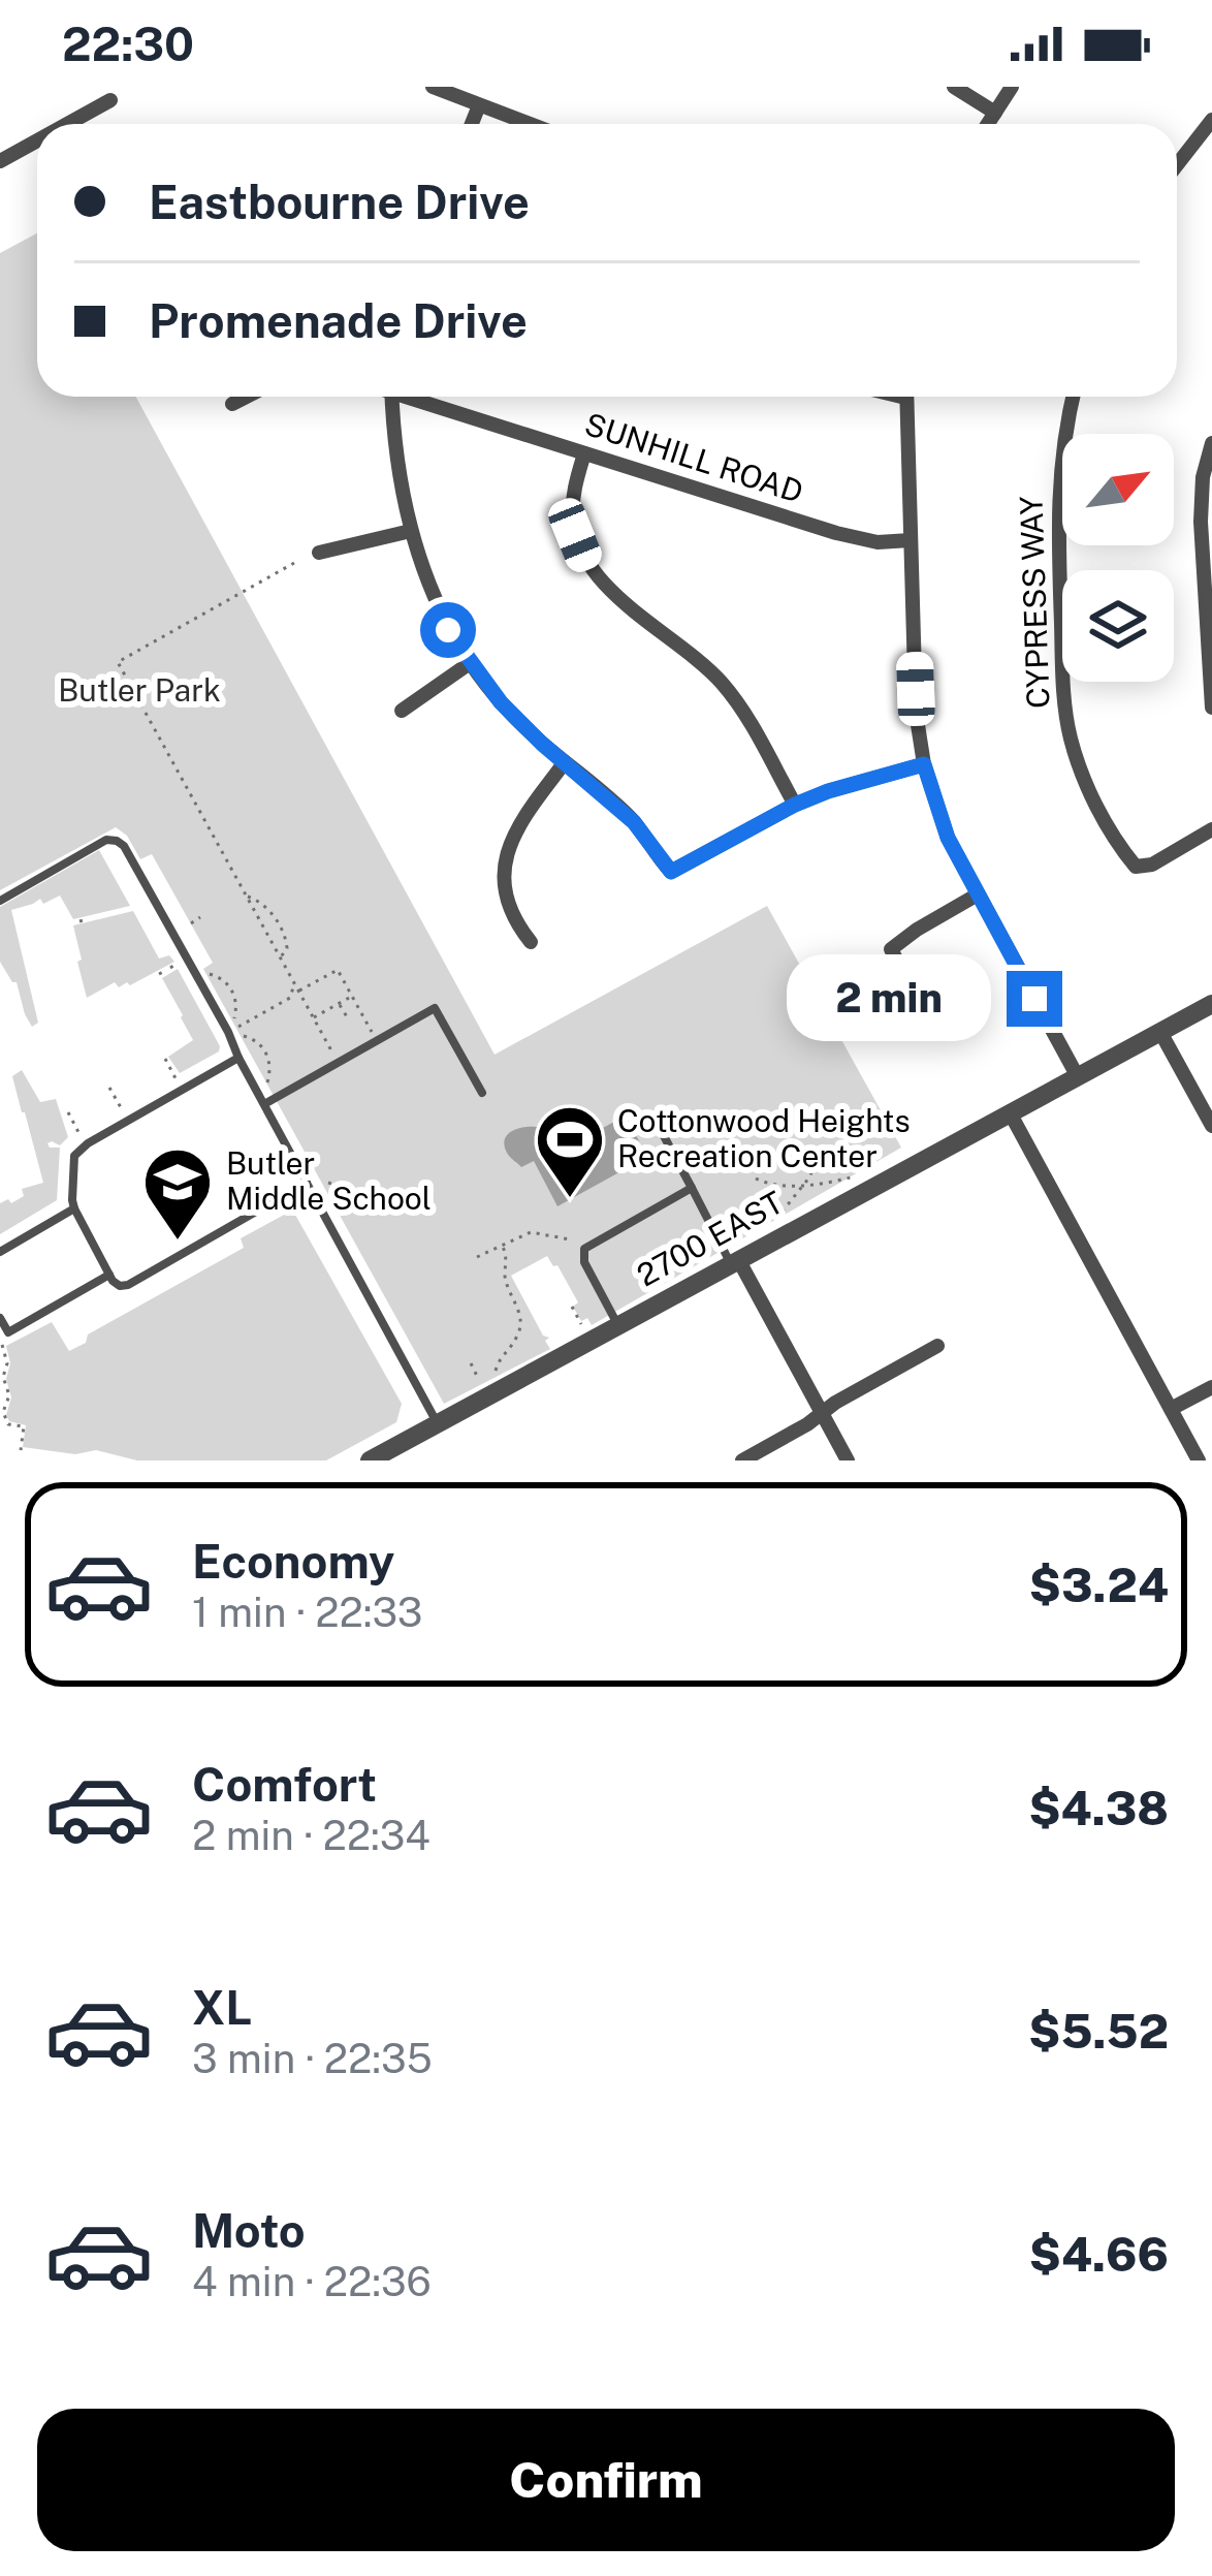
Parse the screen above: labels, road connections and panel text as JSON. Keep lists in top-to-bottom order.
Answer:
{
  "streets": {
    "street": ["SUNHILL ROAD", "CYPRESS WAY", "2700 EAST"]
  },
  "parks": ["Butler Park"],
  "places": {
    "sports": ["Cottonwood Heights Recreation Center"],
    "school or university": ["Butler Middle School"]
  },
  "north": "top right",
  "page": {
    "status": "22:30",
    "banner": ["Eastbourne Drive", "Promenade Drive"],
    "bubble": "2 min",
    "list": [
      {
        "name": "Economy",
        "note": "1 min · 22:33",
        "value": "$3.24"
      },
      {
        "name": "Comfort",
        "note": "2 min · 22:34",
        "value": "$4.38"
      },
      {
        "name": "XL",
        "note": "3 min · 22:35",
        "value": "$5.52"
      },
      {
        "name": "Moto",
        "note": "4 min · 22:36",
        "value": "$4.66"
      }
    ],
    "buttons": "Confirm"
  }
}
